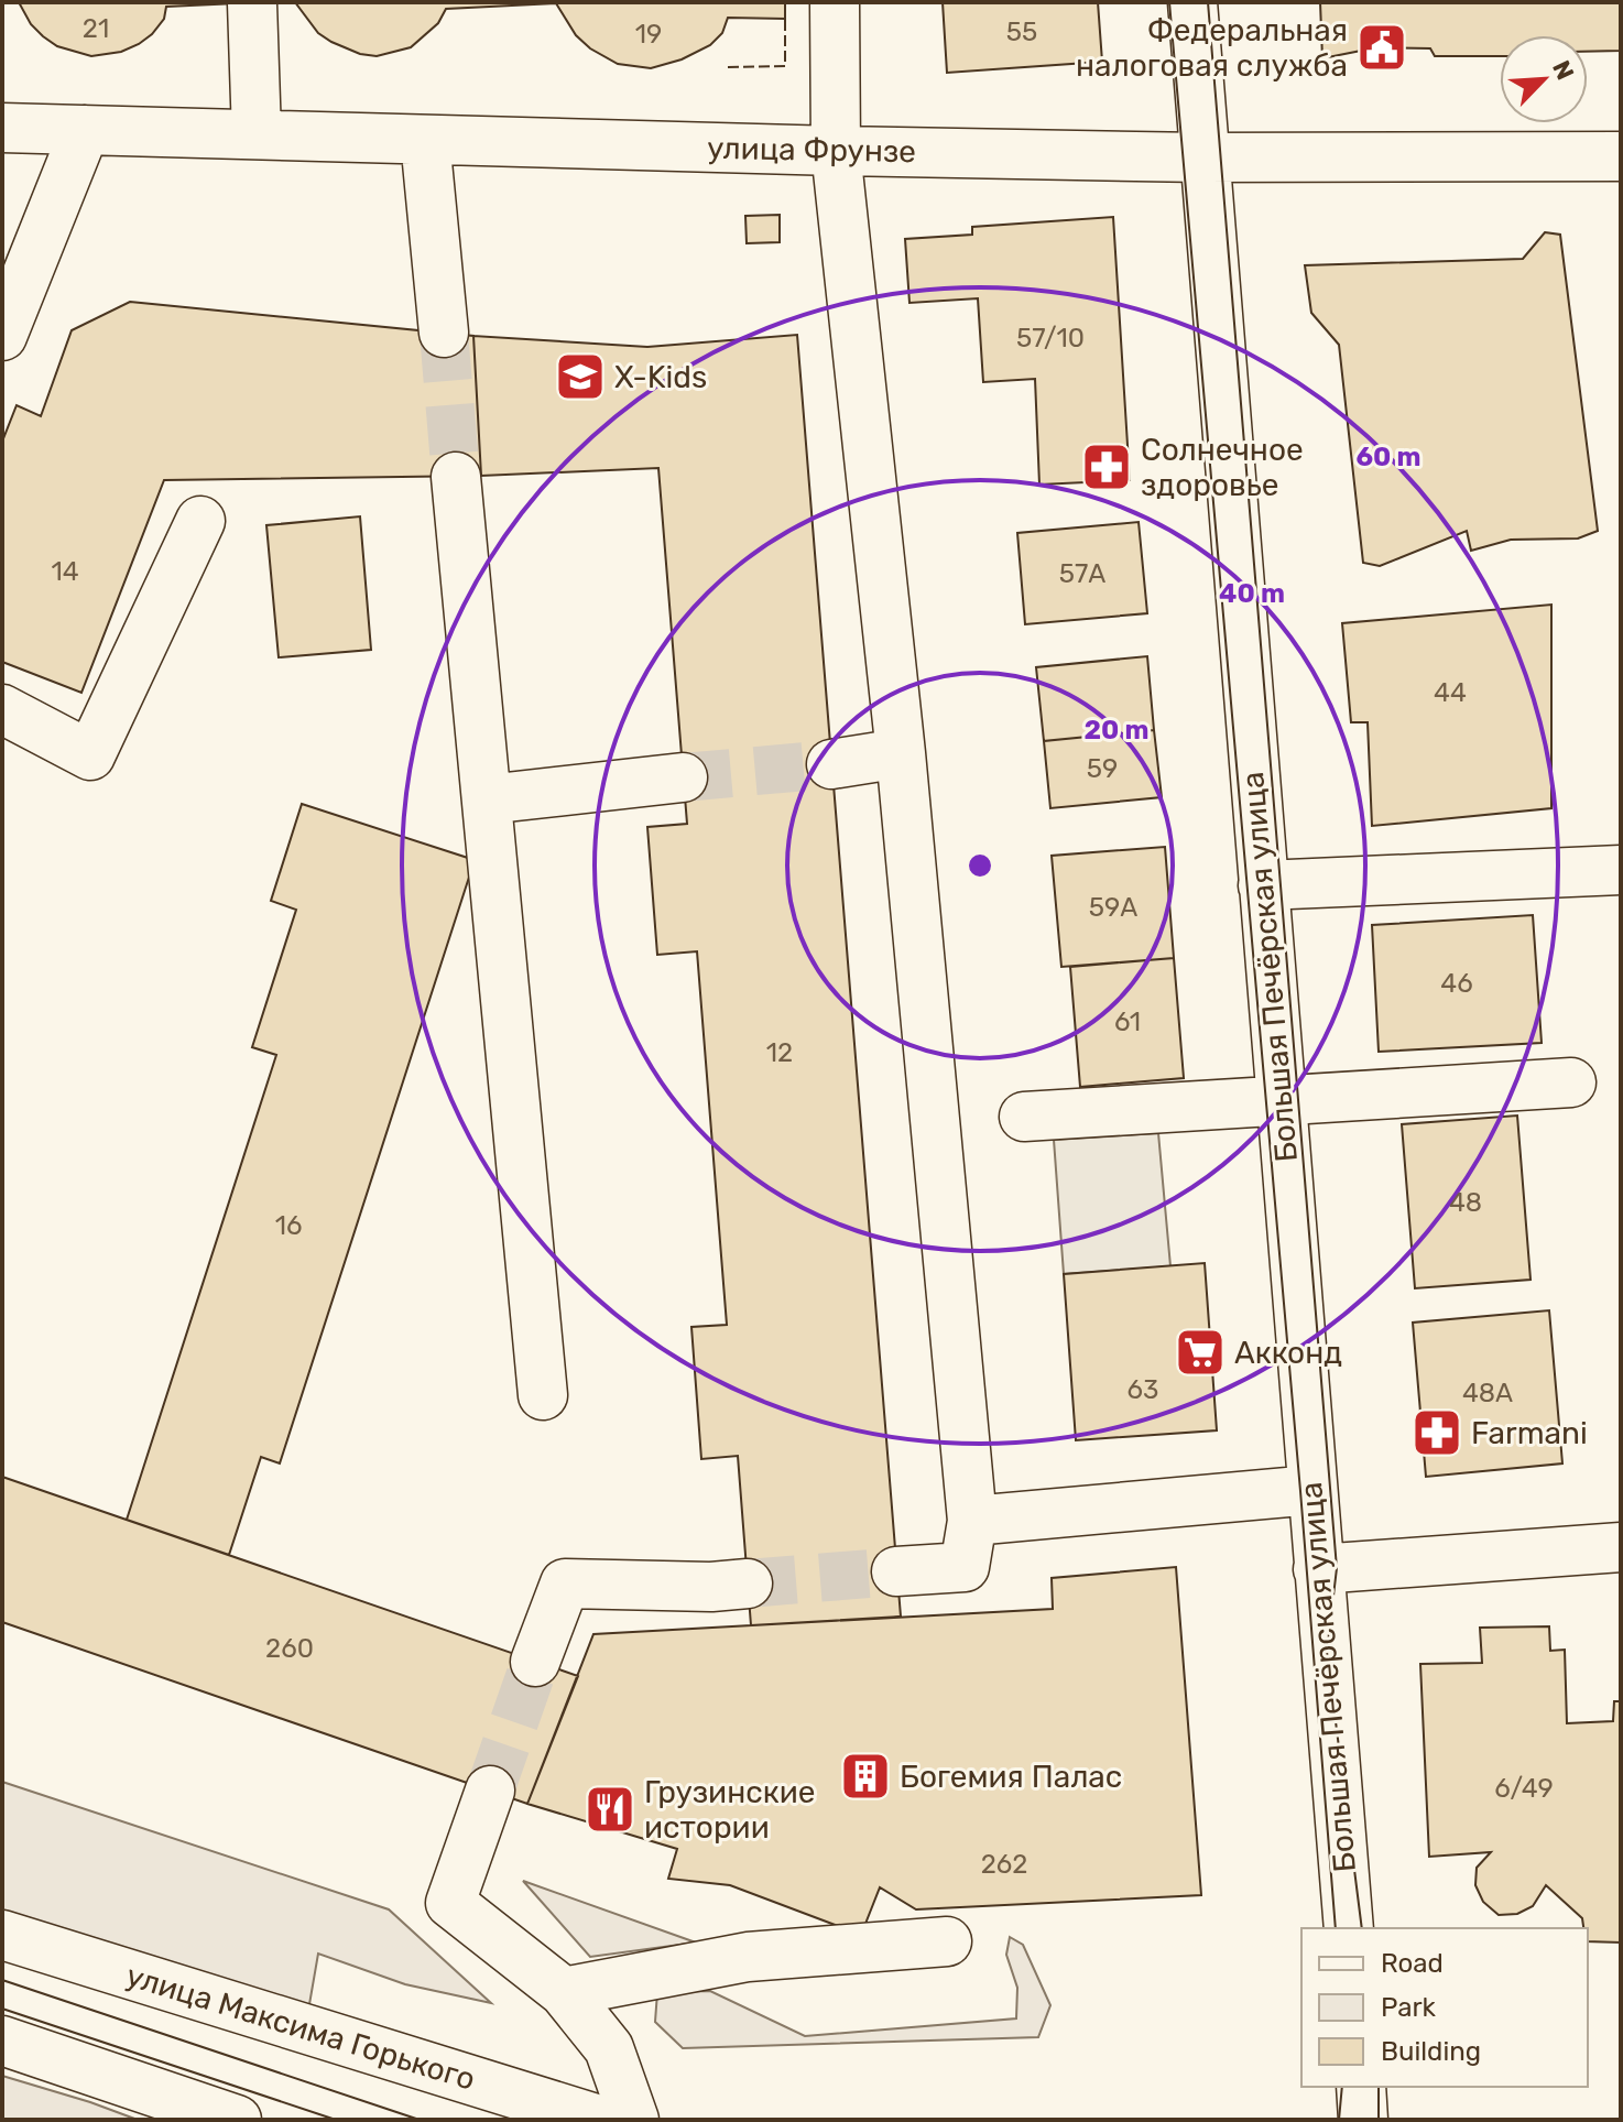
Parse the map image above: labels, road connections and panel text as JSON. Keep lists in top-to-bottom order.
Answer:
{
  "streets": {
    "street": ["улица Фрунзе", "Большая Печёрская улица", "улица Максима Горького"]
  },
  "crossings": [
    ["улица Фрунзе", "Большая Печёрская улица"]
  ],
  "places": {
    "public building": ["Федеральная налоговая служба"],
    "school or university": ["X-Kids"],
    "pharmacy": ["Солнечное здоровье", "Farmani"],
    "supermarket": ["Акконд"],
    "building": ["Богемия Палас"],
    "restaurant": ["Грузинские истории"]
  },
  "house_numbers": [
    "21",
    "55",
    "19",
    "57/10",
    "14",
    "57А",
    "44",
    "59",
    "59А",
    "46",
    "61",
    "12",
    "48",
    "16",
    "63",
    "48А",
    "260",
    "6/49",
    "262"
  ],
  "legend": ["Road", "Park", "Building"],
  "north": "top right",
  "rings": ["60 m", "40 m", "20 m"]
}
